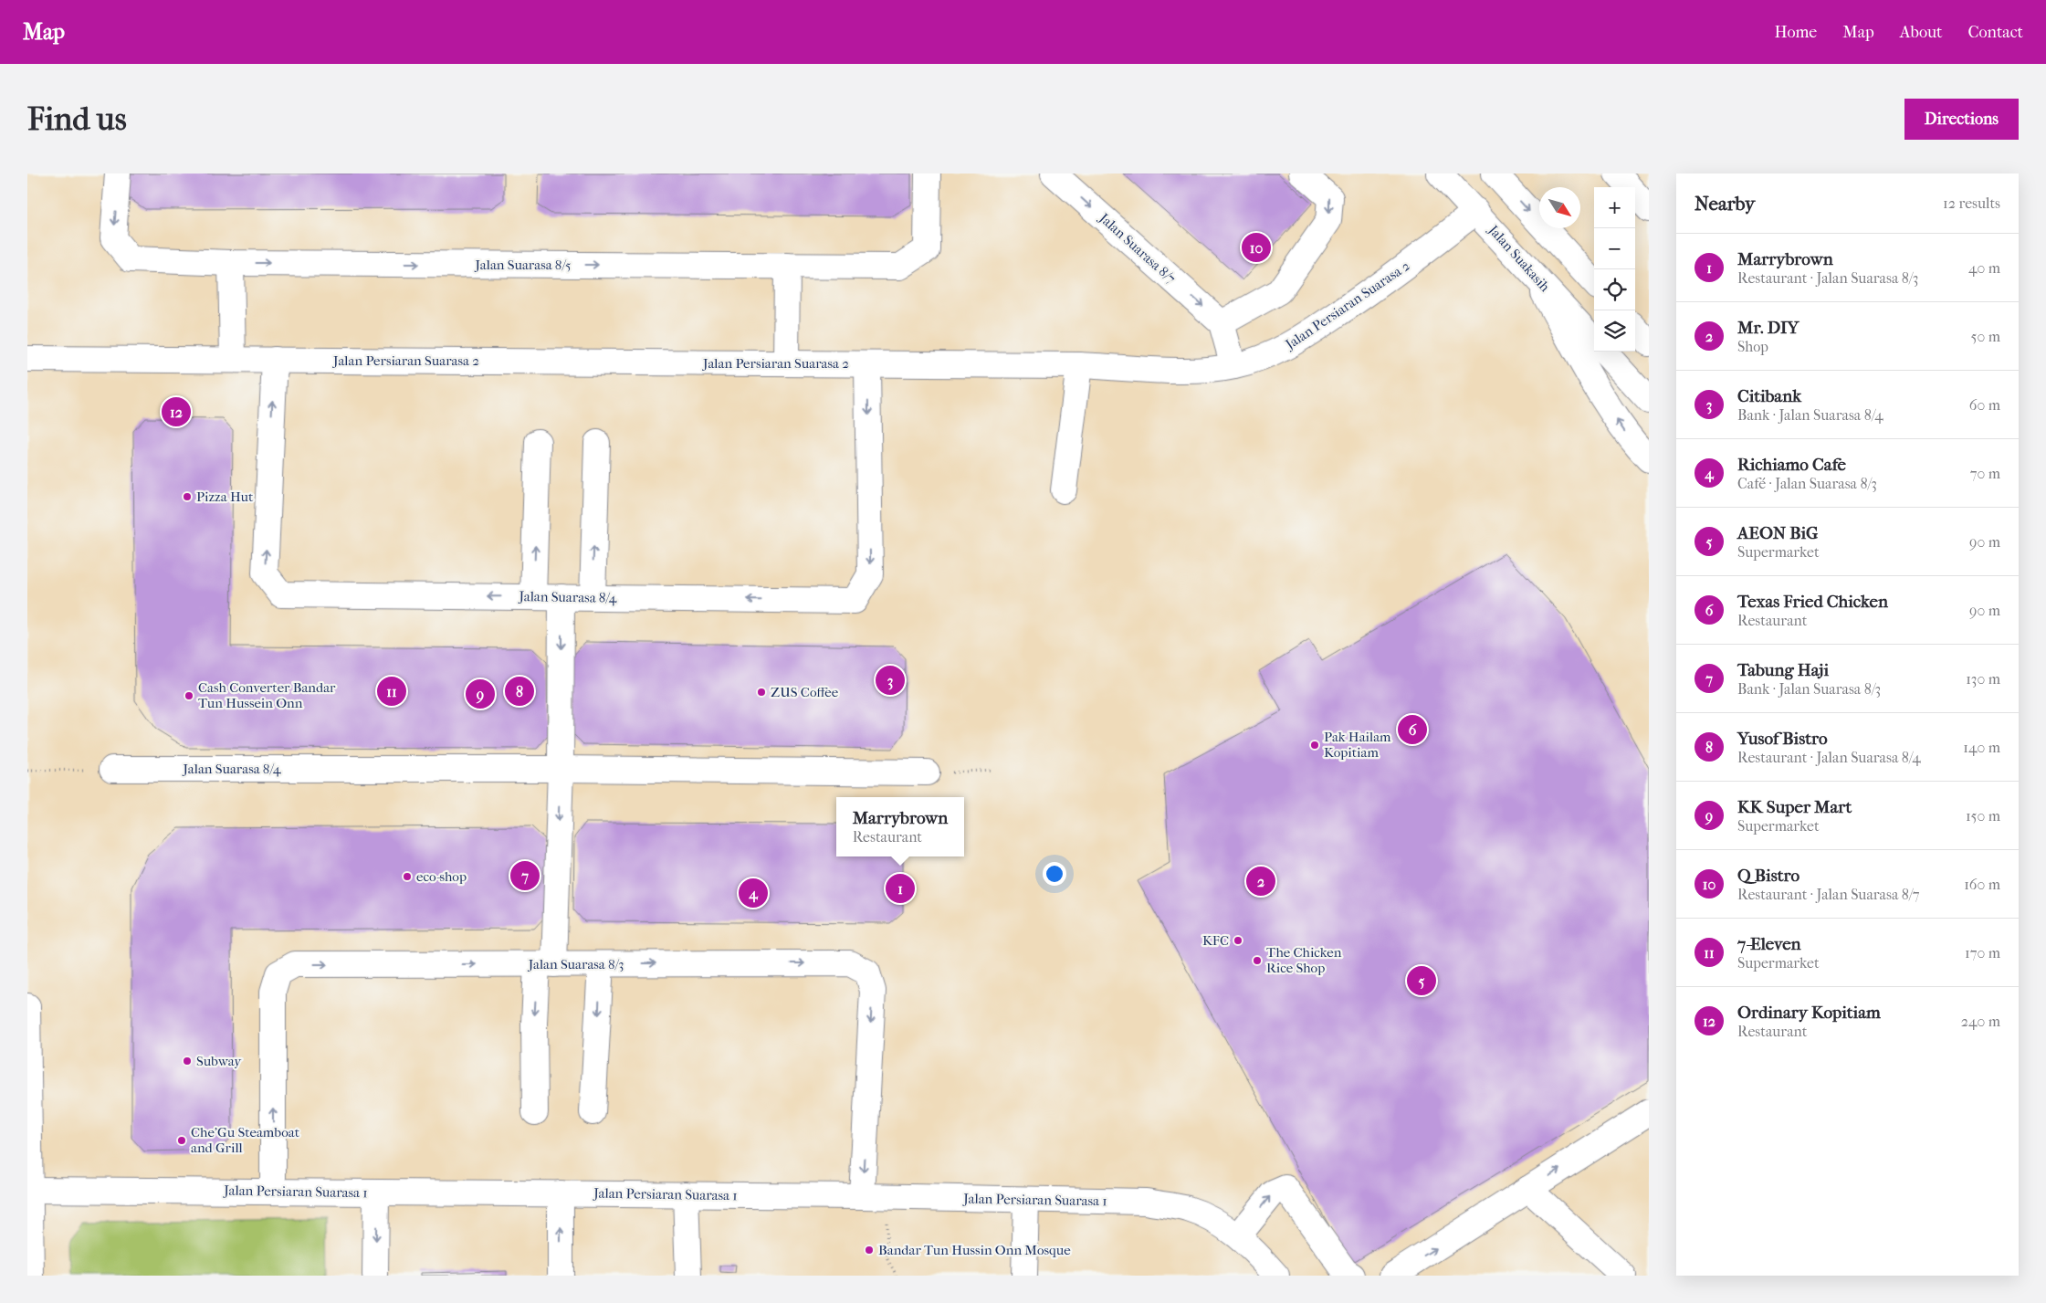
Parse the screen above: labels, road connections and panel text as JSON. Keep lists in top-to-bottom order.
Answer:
{
  "streets": {
    "street": [
      "Jalan Suarasa 8/7",
      "Jalan Suakasih",
      "Jalan Suarasa 8/5",
      "Jalan Persiaran Suarasa 2",
      "Jalan Suarasa 8/4",
      "Jalan Suarasa 8/3",
      "Jalan Persiaran Suarasa 1"
    ]
  },
  "crossings": [
    ["Jalan Suakasih", "Jalan Persiaran Suarasa 2"],
    ["Jalan Persiaran Suarasa 2", "Jalan Suarasa 8/4"],
    ["Jalan Suarasa 8/3", "Jalan Persiaran Suarasa 1"]
  ],
  "one_way": ["Jalan Suarasa 8/7", "Jalan Suarasa 8/5"],
  "places": [
    "Pizza Hut",
    "ZUS Coffee",
    "Cash Converter Bandar Tun Hussein Onn",
    "Pak Hailam Kopitiam",
    "eco-shop",
    "KFC",
    "The Chicken Rice Shop",
    "Subway",
    "Che'Gu Steamboat and Grill",
    "Bandar Tun Hussin Onn Mosque"
  ],
  "north": "bottom right",
  "page": {
    "header": "Map",
    "nav": [
      "Home",
      "Map",
      "About",
      "Contact"
    ],
    "buttons": "Directions",
    "title": "Find us",
    "heading": ["Nearby", "12 results"],
    "map_buttons": ["+", "−"],
    "pins": [
      "10",
      "12",
      "3",
      "8",
      "11",
      "9",
      "6",
      "7",
      "2",
      "1",
      "4",
      "5"
    ],
    "list": [
      {
        "mark": "1",
        "name": "Marrybrown",
        "note": "Restaurant · Jalan Suarasa 8/3",
        "value": "40 m"
      },
      {
        "mark": "2",
        "name": "Mr. DIY",
        "note": "Shop",
        "value": "50 m"
      },
      {
        "mark": "3",
        "name": "Citibank",
        "note": "Bank · Jalan Suarasa 8/4",
        "value": "60 m"
      },
      {
        "mark": "4",
        "name": "Richiamo Cafe",
        "note": "Café · Jalan Suarasa 8/3",
        "value": "70 m"
      },
      {
        "mark": "5",
        "name": "AEON BiG",
        "note": "Supermarket",
        "value": "90 m"
      },
      {
        "mark": "6",
        "name": "Texas Fried Chicken",
        "note": "Restaurant",
        "value": "90 m"
      },
      {
        "mark": "7",
        "name": "Tabung Haji",
        "note": "Bank · Jalan Suarasa 8/3",
        "value": "130 m"
      },
      {
        "mark": "8",
        "name": "Yusof Bistro",
        "note": "Restaurant · Jalan Suarasa 8/4",
        "value": "140 m"
      },
      {
        "mark": "9",
        "name": "KK Super Mart",
        "note": "Supermarket",
        "value": "150 m"
      },
      {
        "mark": "10",
        "name": "Q Bistro",
        "note": "Restaurant · Jalan Suarasa 8/7",
        "value": "160 m"
      },
      {
        "mark": "11",
        "name": "7-Eleven",
        "note": "Supermarket",
        "value": "170 m"
      },
      {
        "mark": "12",
        "name": "Ordinary Kopitiam",
        "note": "Restaurant",
        "value": "240 m"
      }
    ],
    "popup": ["Marrybrown", "Restaurant"]
  }
}
